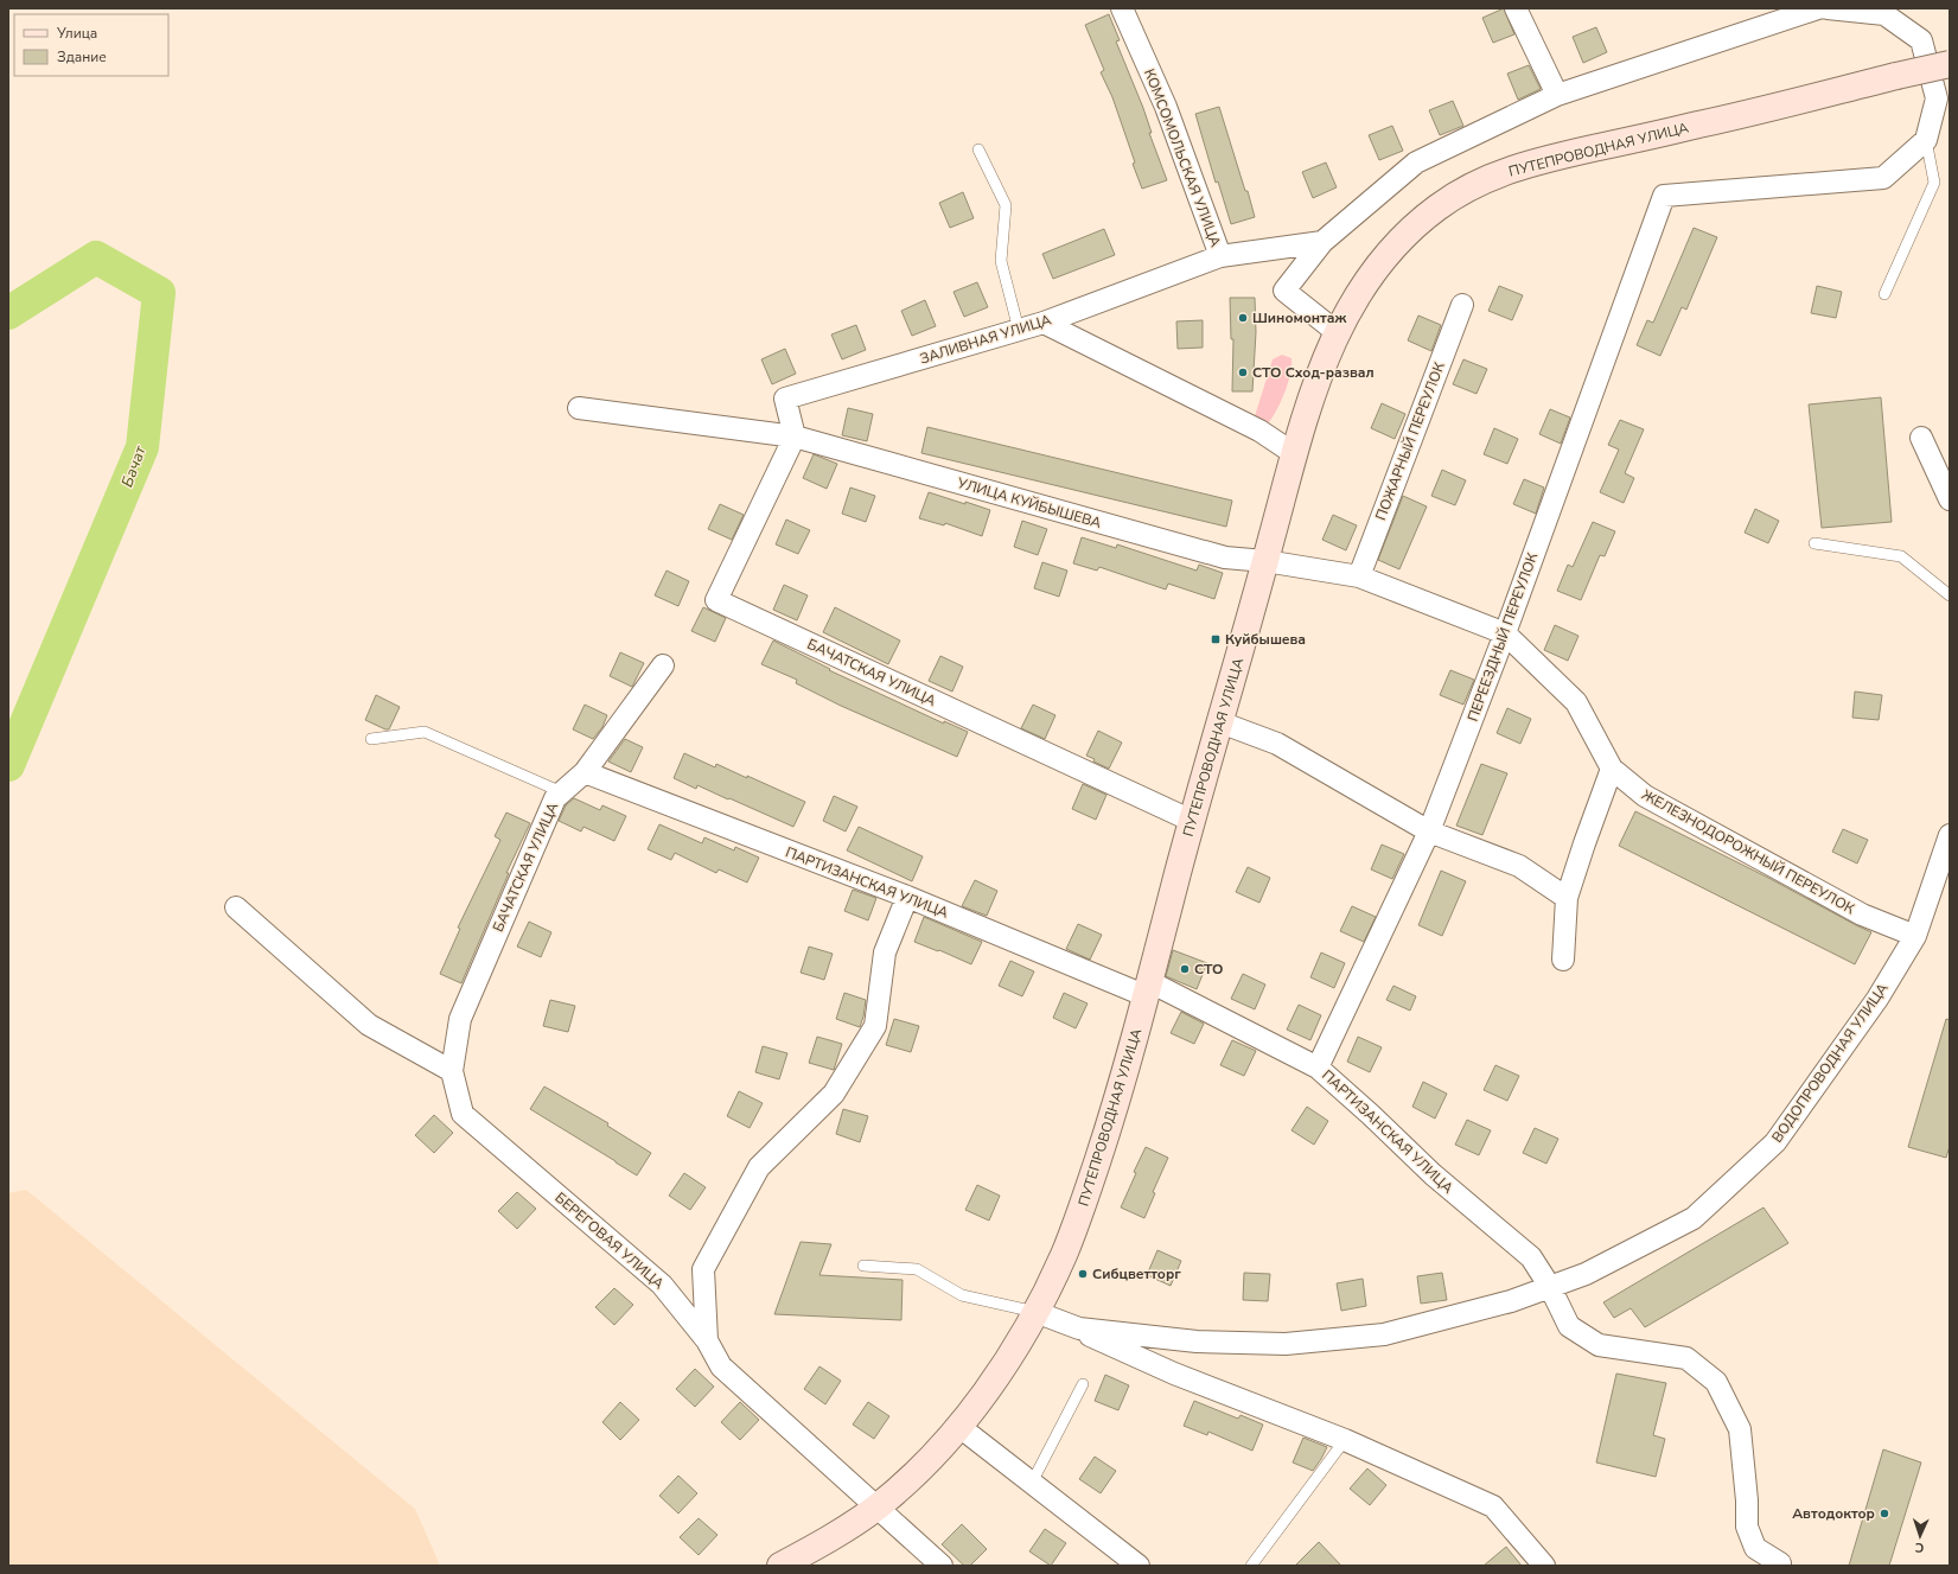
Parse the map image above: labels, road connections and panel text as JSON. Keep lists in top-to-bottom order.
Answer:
{
  "streets": {
    "main road": ["ПУТЕПРОВОДНАЯ УЛИЦА"],
    "street": [
      "КОМСОМОЛЬСКАЯ УЛИЦА",
      "ЗАЛИВНАЯ УЛИЦА",
      "ПОЖАРНЫЙ ПЕРЕУЛОК",
      "УЛИЦА КУЙБЫШЕВА",
      "ПЕРЕЕЗДНЫЙ ПЕРЕУЛОК",
      "БАЧАТСКАЯ УЛИЦА",
      "ЖЕЛЕЗНОДОРОЖНЫЙ ПЕРЕУЛОК",
      "ПАРТИЗАНСКАЯ УЛИЦА",
      "ВОДОПРОВОДНАЯ УЛИЦА",
      "БЕРЕГОВАЯ УЛИЦА"
    ]
  },
  "crossings": [
    ["ПУТЕПРОВОДНАЯ УЛИЦА", "УЛИЦА КУЙБЫШЕВА"],
    ["ПУТЕПРОВОДНАЯ УЛИЦА", "БАЧАТСКАЯ УЛИЦА"],
    ["ПУТЕПРОВОДНАЯ УЛИЦА", "ЖЕЛЕЗНОДОРОЖНЫЙ ПЕРЕУЛОК"],
    ["ПУТЕПРОВОДНАЯ УЛИЦА", "ПАРТИЗАНСКАЯ УЛИЦА"],
    ["ПУТЕПРОВОДНАЯ УЛИЦА", "ВОДОПРОВОДНАЯ УЛИЦА"],
    ["ПУТЕПРОВОДНАЯ УЛИЦА", "БЕРЕГОВАЯ УЛИЦА"],
    ["КОМСОМОЛЬСКАЯ УЛИЦА", "ЗАЛИВНАЯ УЛИЦА"],
    ["ЗАЛИВНАЯ УЛИЦА", "УЛИЦА КУЙБЫШЕВА"],
    ["ЗАЛИВНАЯ УЛИЦА", "БАЧАТСКАЯ УЛИЦА"],
    ["ПОЖАРНЫЙ ПЕРЕУЛОК", "ЖЕЛЕЗНОДОРОЖНЫЙ ПЕРЕУЛОК"],
    ["УЛИЦА КУЙБЫШЕВА", "БАЧАТСКАЯ УЛИЦА"],
    ["УЛИЦА КУЙБЫШЕВА", "ЖЕЛЕЗНОДОРОЖНЫЙ ПЕРЕУЛОК"],
    ["ПЕРЕЕЗДНЫЙ ПЕРЕУЛОК", "ЖЕЛЕЗНОДОРОЖНЫЙ ПЕРЕУЛОК"],
    ["ПЕРЕЕЗДНЫЙ ПЕРЕУЛОК", "ПАРТИЗАНСКАЯ УЛИЦА"],
    ["БАЧАТСКАЯ УЛИЦА", "ПАРТИЗАНСКАЯ УЛИЦА"],
    ["БАЧАТСКАЯ УЛИЦА", "БЕРЕГОВАЯ УЛИЦА"],
    ["ЖЕЛЕЗНОДОРОЖНЫЙ ПЕРЕУЛОК", "ВОДОПРОВОДНАЯ УЛИЦА"],
    ["ПАРТИЗАНСКАЯ УЛИЦА", "ВОДОПРОВОДНАЯ УЛИЦА"]
  ],
  "water": ["Бачат"],
  "places": {
    "other": [
      "Шиномонтаж",
      "СТО Сход-развал",
      "СТО",
      "Сибцветторг",
      "Автодоктор"
    ],
    "transit": ["Куйбышева"]
  },
  "legend": ["Улица", "Здание"],
  "north": "bottom"
}
